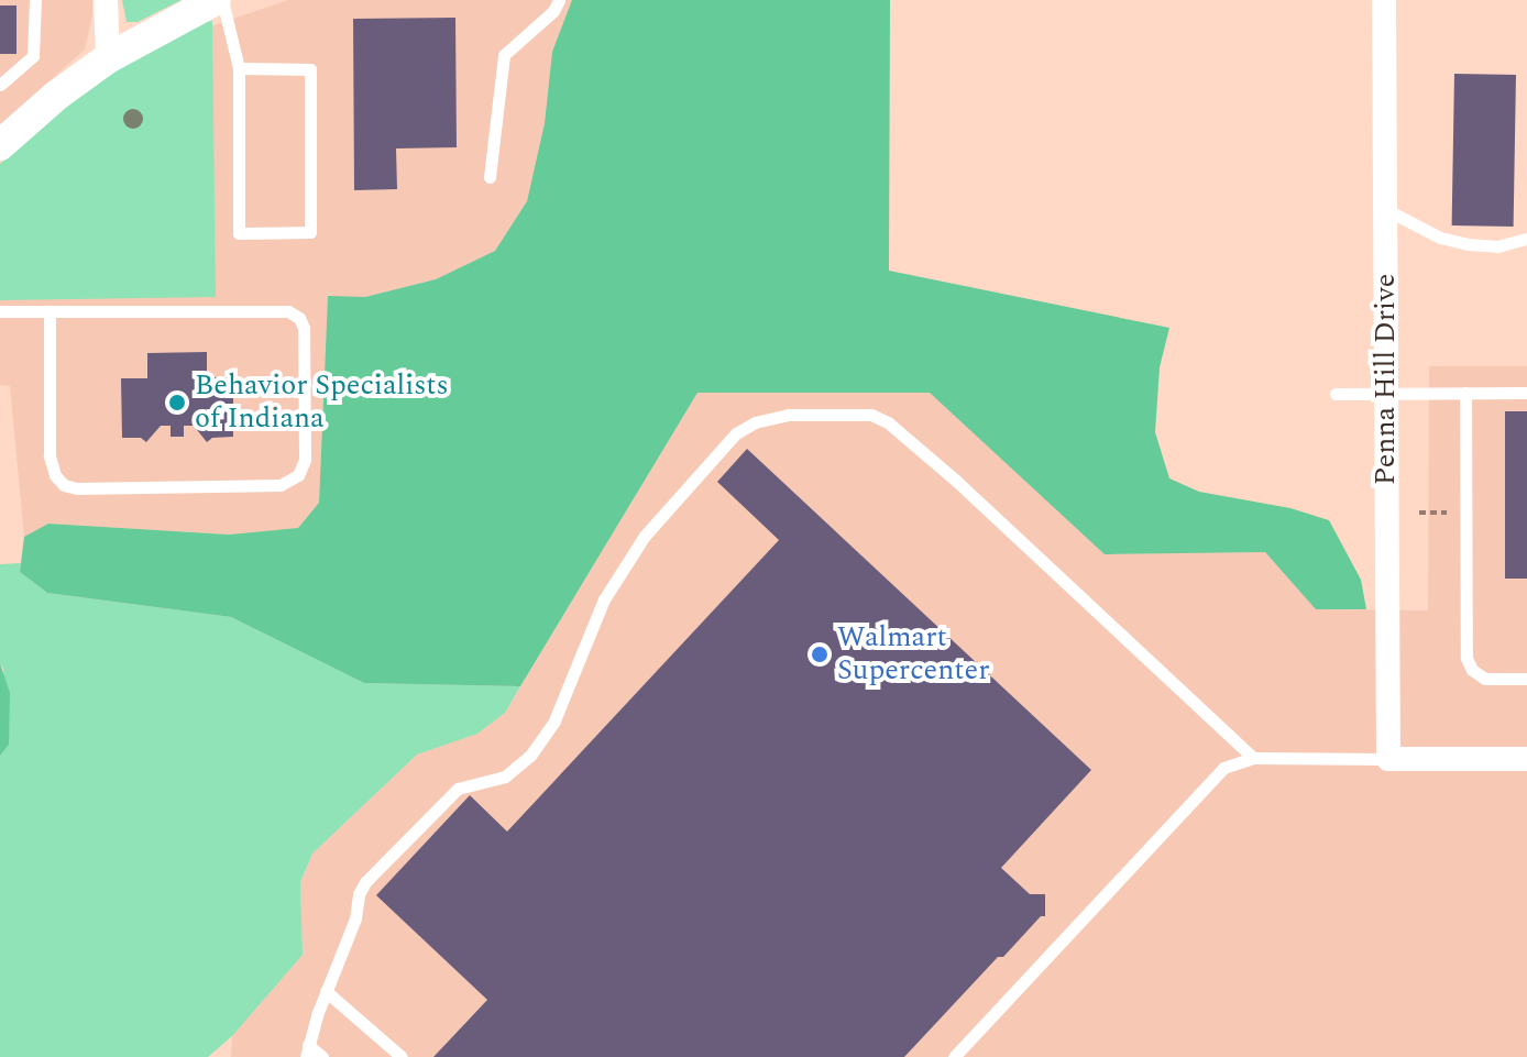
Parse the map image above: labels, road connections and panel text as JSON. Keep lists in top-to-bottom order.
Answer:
{
  "streets": {
    "street": ["Penna Hill Drive"]
  },
  "places": ["Behavior Specialists of Indiana", "Walmart Supercenter"]
}
